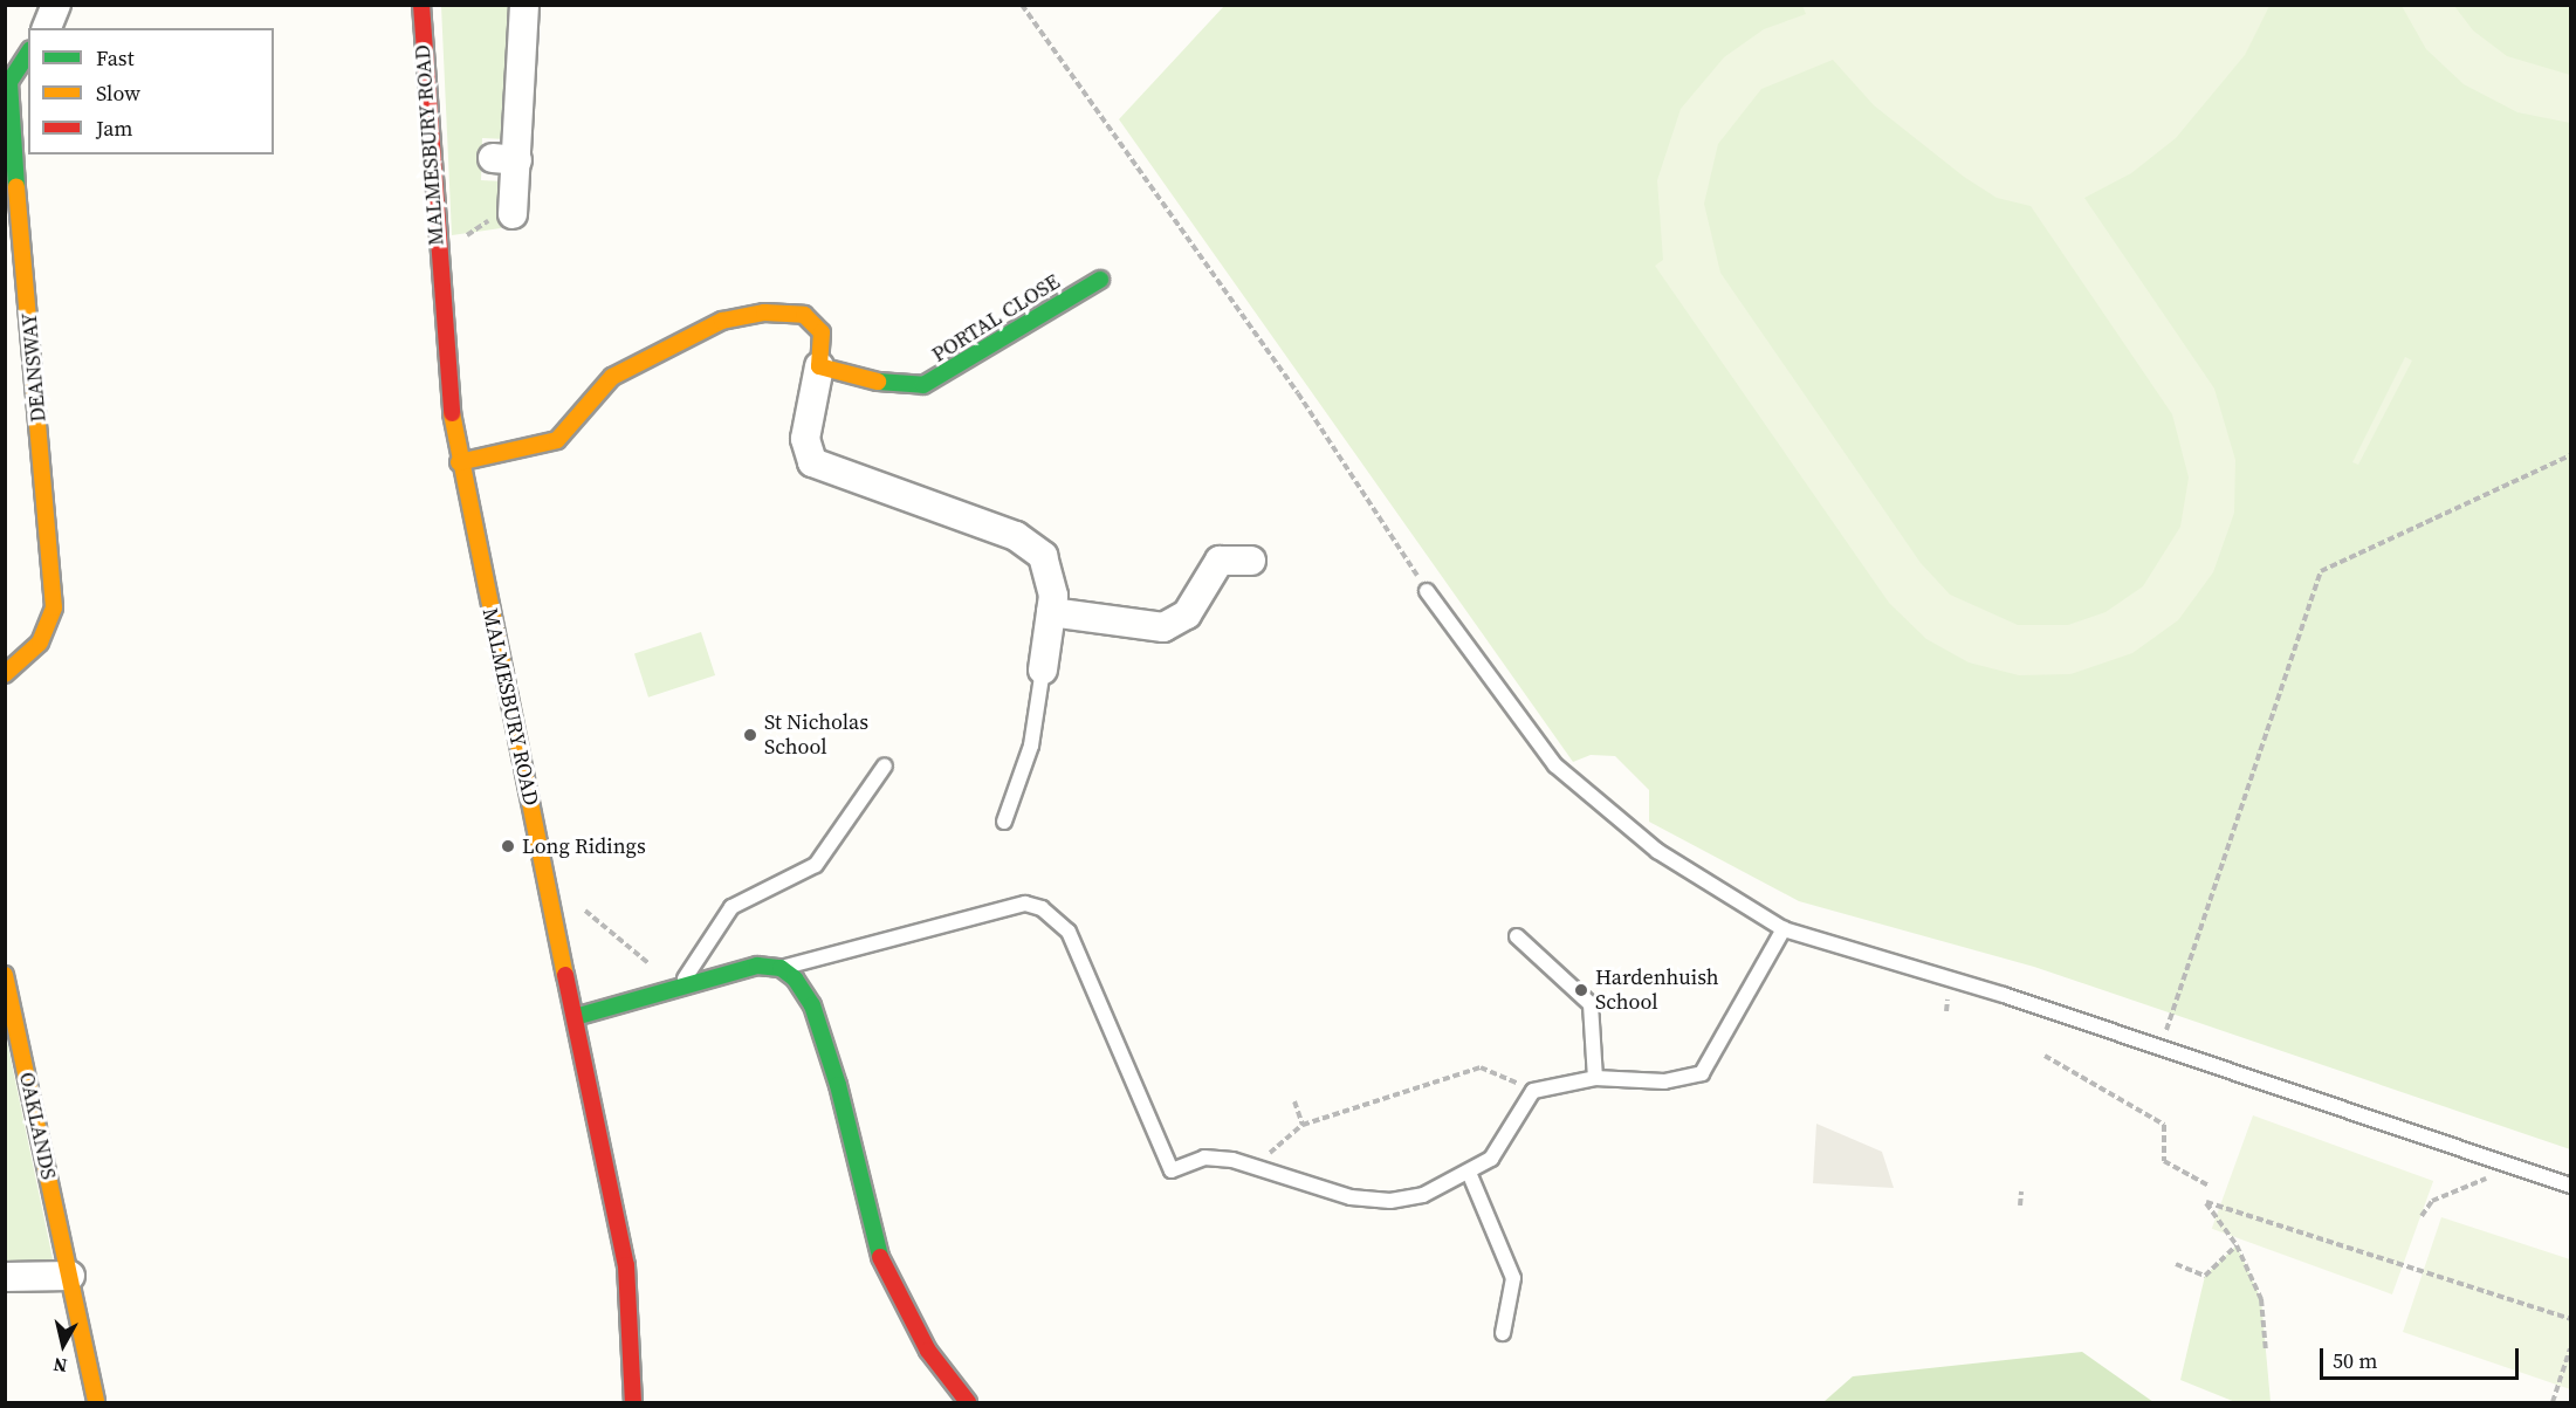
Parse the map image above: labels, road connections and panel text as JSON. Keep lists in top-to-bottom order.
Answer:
{
  "streets": {
    "street": [
      "MALMESBURY ROAD",
      "PORTAL CLOSE",
      "DEANSWAY",
      "OAKLANDS"
    ]
  },
  "places": ["St Nicholas School", "Long Ridings", "Hardenhuish School"],
  "legend": ["Fast", "Slow", "Jam"],
  "scale_bar": "50 m",
  "north": "bottom"
}
